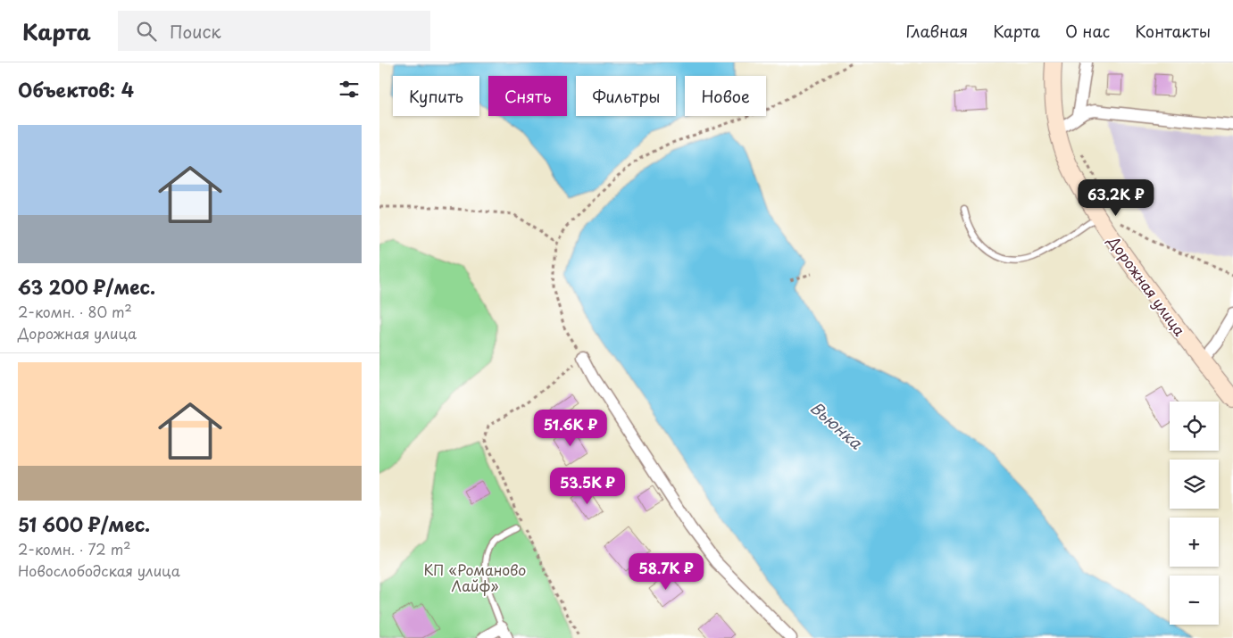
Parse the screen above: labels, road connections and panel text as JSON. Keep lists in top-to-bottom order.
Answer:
{
  "streets": {
    "main road": ["Дорожная улица"]
  },
  "water": ["Вьюнка"],
  "parks": ["КП «Романово Лайф»"],
  "page": {
    "header": "Карта",
    "search": "Поиск",
    "nav": [
      "Главная",
      "Карта",
      "О нас",
      "Контакты"
    ],
    "heading": "Объектов: 4",
    "chip": [
      "Купить",
      "Снять",
      "Фильтры",
      "Новое"
    ],
    "list": [
      {
        "name": "63 200 ₽/мес.",
        "note": "2-комн. · 80 m² · Дорожная улица"
      },
      {
        "name": "51 600 ₽/мес.",
        "note": "2-комн. · 72 m² · Новослободская улица"
      }
    ],
    "price": [
      "63.2K ₽",
      "51.6K ₽",
      "53.5K ₽",
      "58.7K ₽"
    ],
    "map_buttons": ["+", "−"]
  }
}
